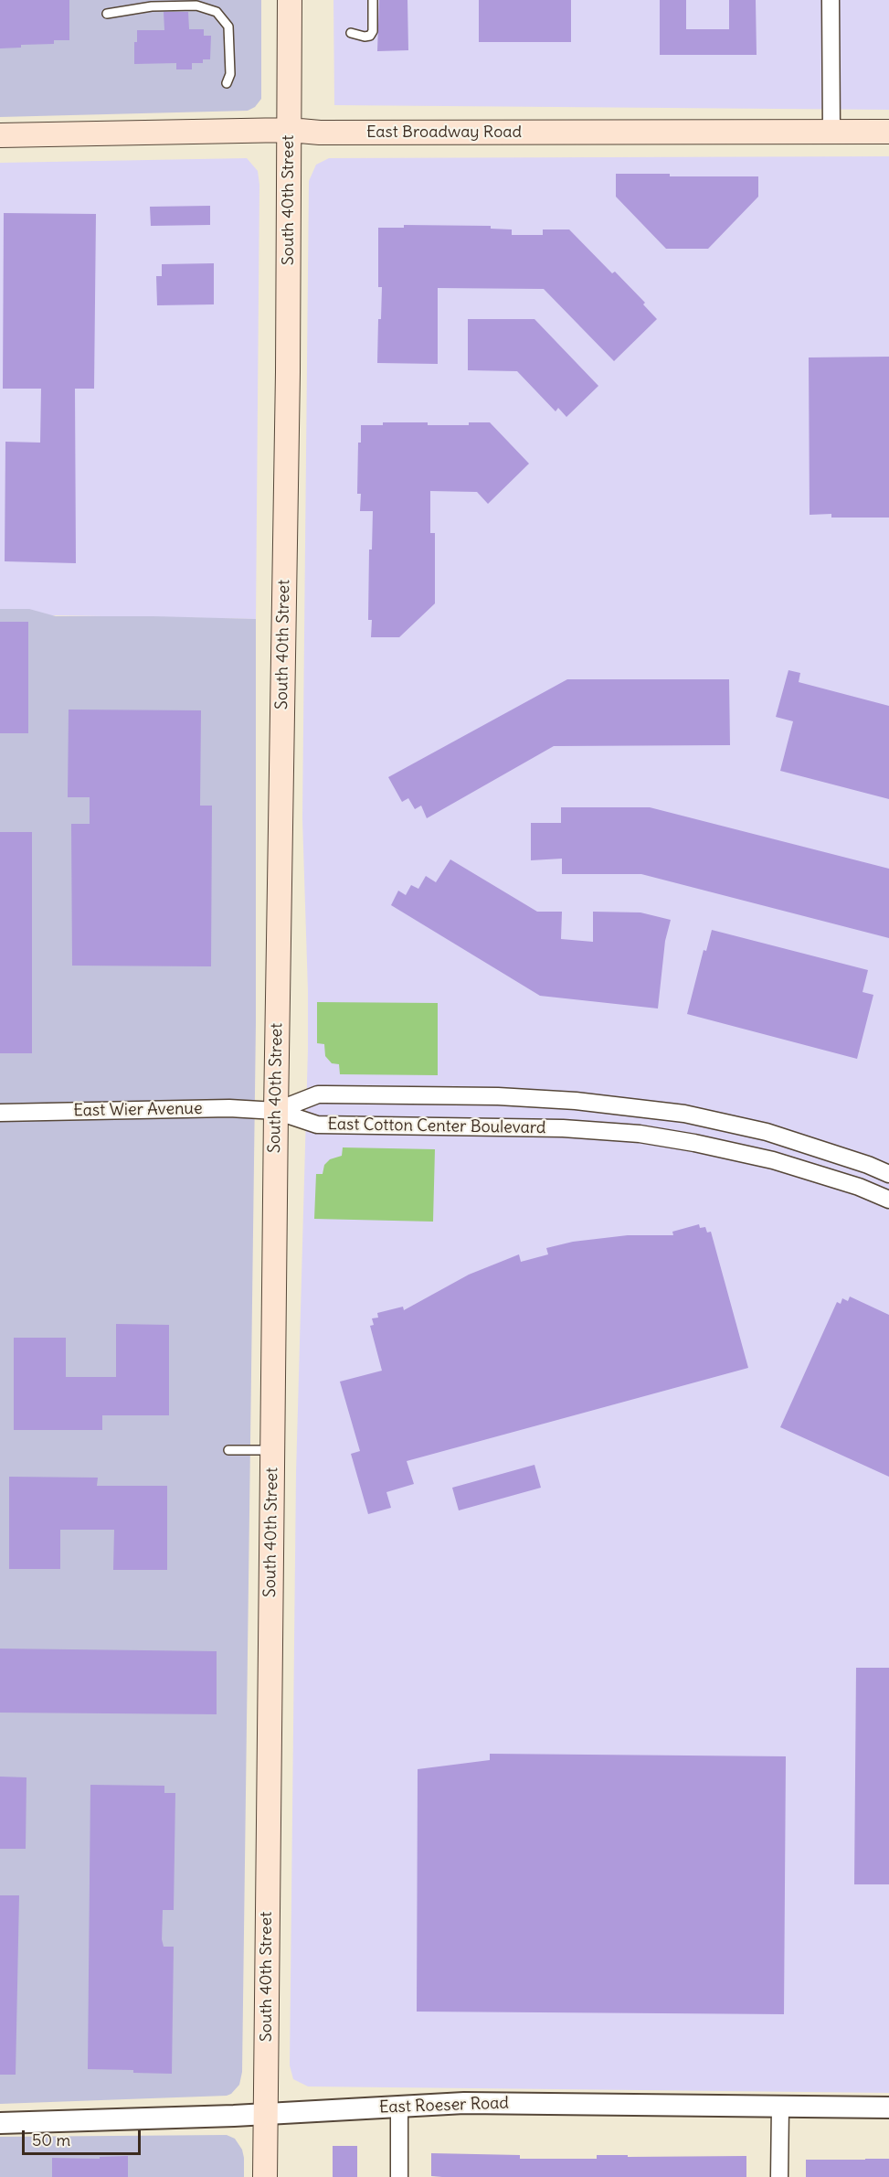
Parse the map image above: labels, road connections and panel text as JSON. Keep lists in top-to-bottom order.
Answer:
{
  "streets": {
    "main road": ["East Broadway Road", "South 40th Street"],
    "street": ["East Wier Avenue", "East Cotton Center Boulevard", "East Roeser Road"]
  },
  "crossings": [
    ["East Broadway Road", "South 40th Street"],
    ["South 40th Street", "East Wier Avenue"],
    ["South 40th Street", "East Cotton Center Boulevard"],
    ["South 40th Street", "East Roeser Road"],
    ["East Wier Avenue", "East Cotton Center Boulevard"]
  ],
  "scale_bar": "50 m"
}
